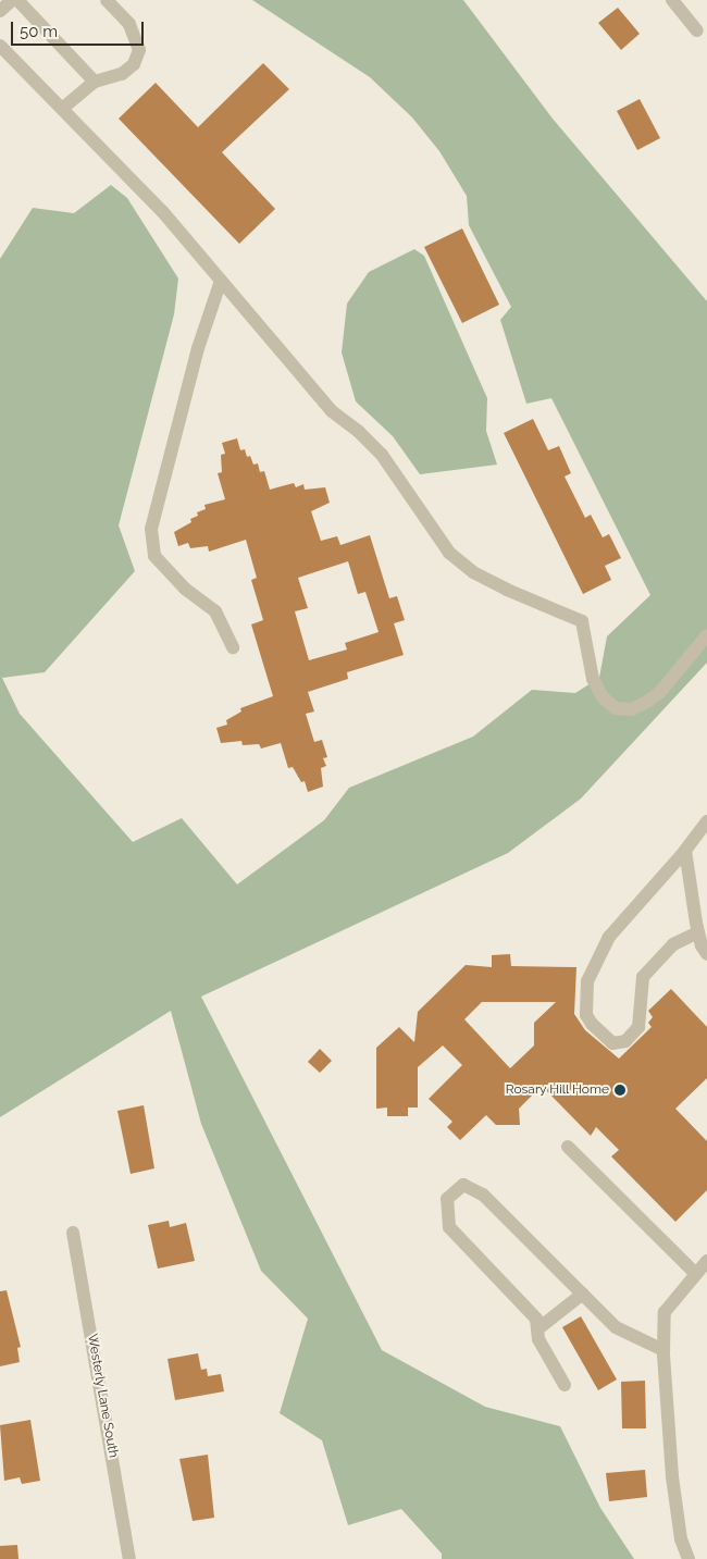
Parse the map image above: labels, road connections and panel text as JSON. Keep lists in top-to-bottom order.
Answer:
{
  "streets": {
    "street": ["Westerly Lane South"]
  },
  "places": ["Rosary Hill Home"],
  "scale_bar": "50 m"
}
